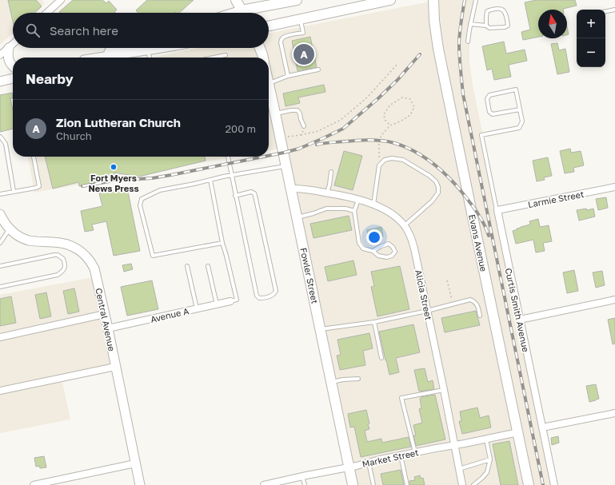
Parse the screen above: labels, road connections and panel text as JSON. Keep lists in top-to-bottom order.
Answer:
{
  "streets": {
    "main road": ["Evans Avenue", "Fowler Street"],
    "street": [
      "Larmie Street",
      "Alicia Street",
      "Curtis Smith Avenue",
      "Avenue A",
      "Central Avenue",
      "Market Street"
    ]
  },
  "crossings": [
    ["Larmie Street", "Curtis Smith Avenue"],
    ["Evans Avenue", "Market Street"],
    ["Fowler Street", "Alicia Street"],
    ["Fowler Street", "Market Street"],
    ["Alicia Street", "Market Street"],
    ["Avenue A", "Central Avenue"]
  ],
  "places": ["Fort Myers News Press"],
  "north": "top",
  "page": {
    "map_buttons": ["+", "−"],
    "search": "Search here",
    "pins": "A",
    "heading": "Nearby",
    "list": [
      {
        "mark": "A",
        "name": "Zion Lutheran Church",
        "note": "Church",
        "value": "200 m"
      }
    ]
  }
}
